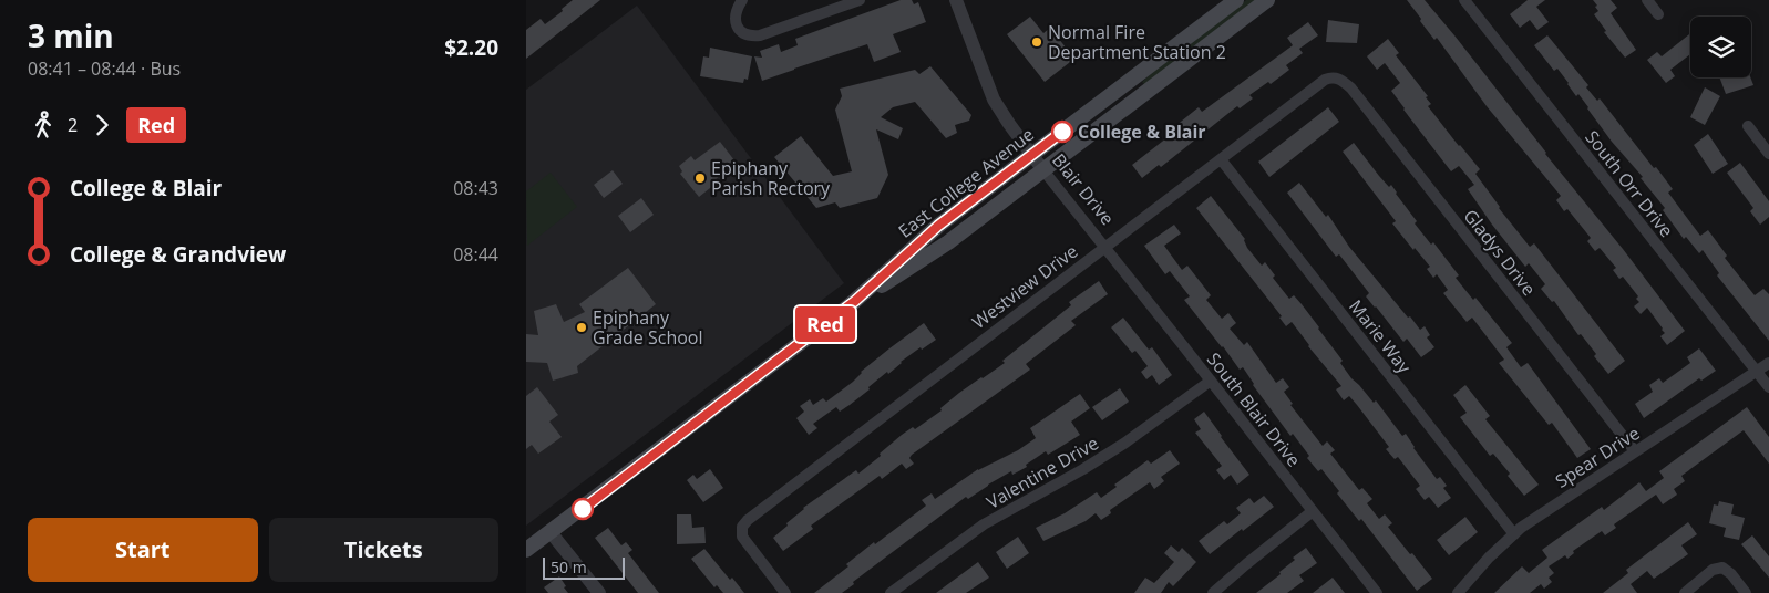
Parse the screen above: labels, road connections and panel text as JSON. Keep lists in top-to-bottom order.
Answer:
{
  "streets": {
    "main road": ["East College Avenue"],
    "street": [
      "South Orr Drive",
      "Blair Drive",
      "Gladys Drive",
      "Westview Drive",
      "Marie Way",
      "South Blair Drive",
      "Spear Drive",
      "Valentine Drive"
    ]
  },
  "crossings": [
    ["East College Avenue", "Blair Drive"],
    ["South Orr Drive", "Spear Drive"],
    ["Blair Drive", "Westview Drive"],
    ["Blair Drive", "South Blair Drive"],
    ["Gladys Drive", "Westview Drive"],
    ["Gladys Drive", "Spear Drive"],
    ["Westview Drive", "Marie Way"],
    ["Westview Drive", "South Blair Drive"],
    ["Marie Way", "Spear Drive"],
    ["South Blair Drive", "Valentine Drive"]
  ],
  "places": [
    "Normal Fire Department Station 2",
    "College & Blair",
    "Epiphany Parish Rectory",
    "Epiphany Grade School"
  ],
  "lines": ["bus line Red"],
  "scale_bar": "50 m",
  "page": {
    "heading": ["3 min", "08:41 – 08:44 · Bus", "$2.20"],
    "on_map": "Red",
    "legs": ["2", "Red"],
    "list": [
      {
        "name": "College & Blair",
        "value": "08:43"
      },
      {
        "name": "College & Grandview",
        "value": "08:44"
      }
    ],
    "buttons": ["Start", "Tickets"],
    "scale": "50 m"
  }
}
